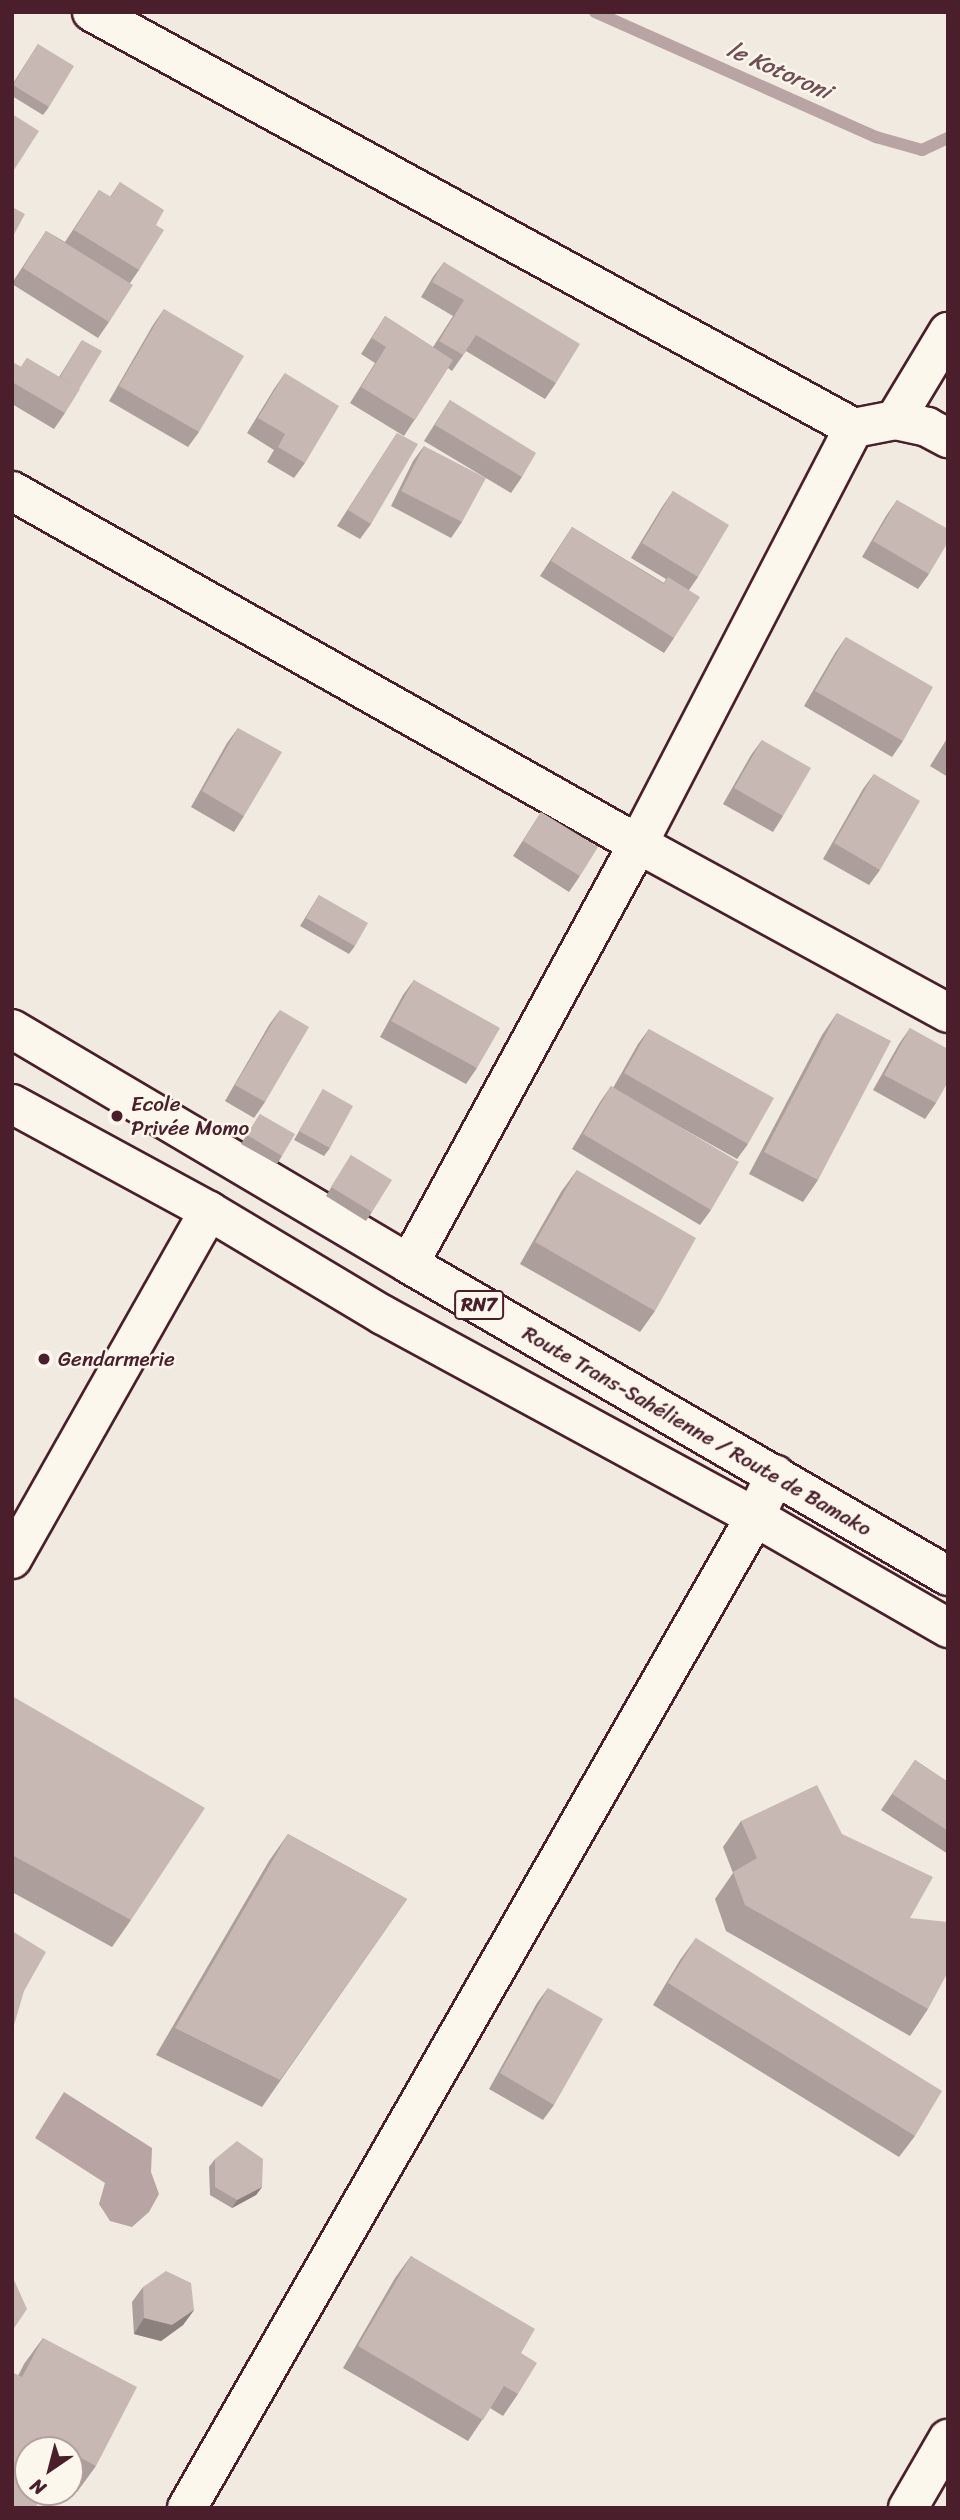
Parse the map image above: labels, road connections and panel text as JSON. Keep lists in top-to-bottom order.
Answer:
{
  "streets": {
    "main road": ["RN7", "Route Trans-Sahélienne / Route de Bamako"]
  },
  "water": ["le Kotoroni"],
  "places": ["Ecole Privée Momo", "Gendarmerie"],
  "north": "bottom left"
}
